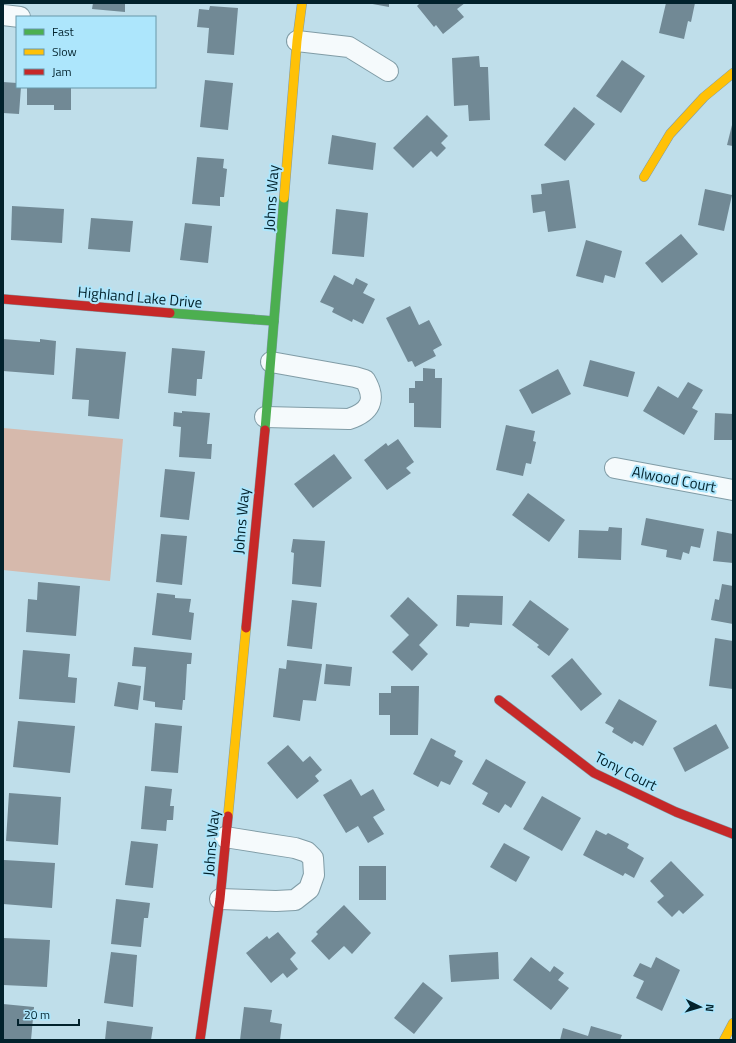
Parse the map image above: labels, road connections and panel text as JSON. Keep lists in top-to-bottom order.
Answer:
{
  "streets": {
    "street": [
      "Johns Way",
      "Highland Lake Drive",
      "Alwood Court",
      "Tony Court"
    ]
  },
  "crossings": [
    ["Johns Way", "Highland Lake Drive"]
  ],
  "legend": ["Fast", "Slow", "Jam"],
  "scale_bar": "20 m",
  "north": "right"
}
